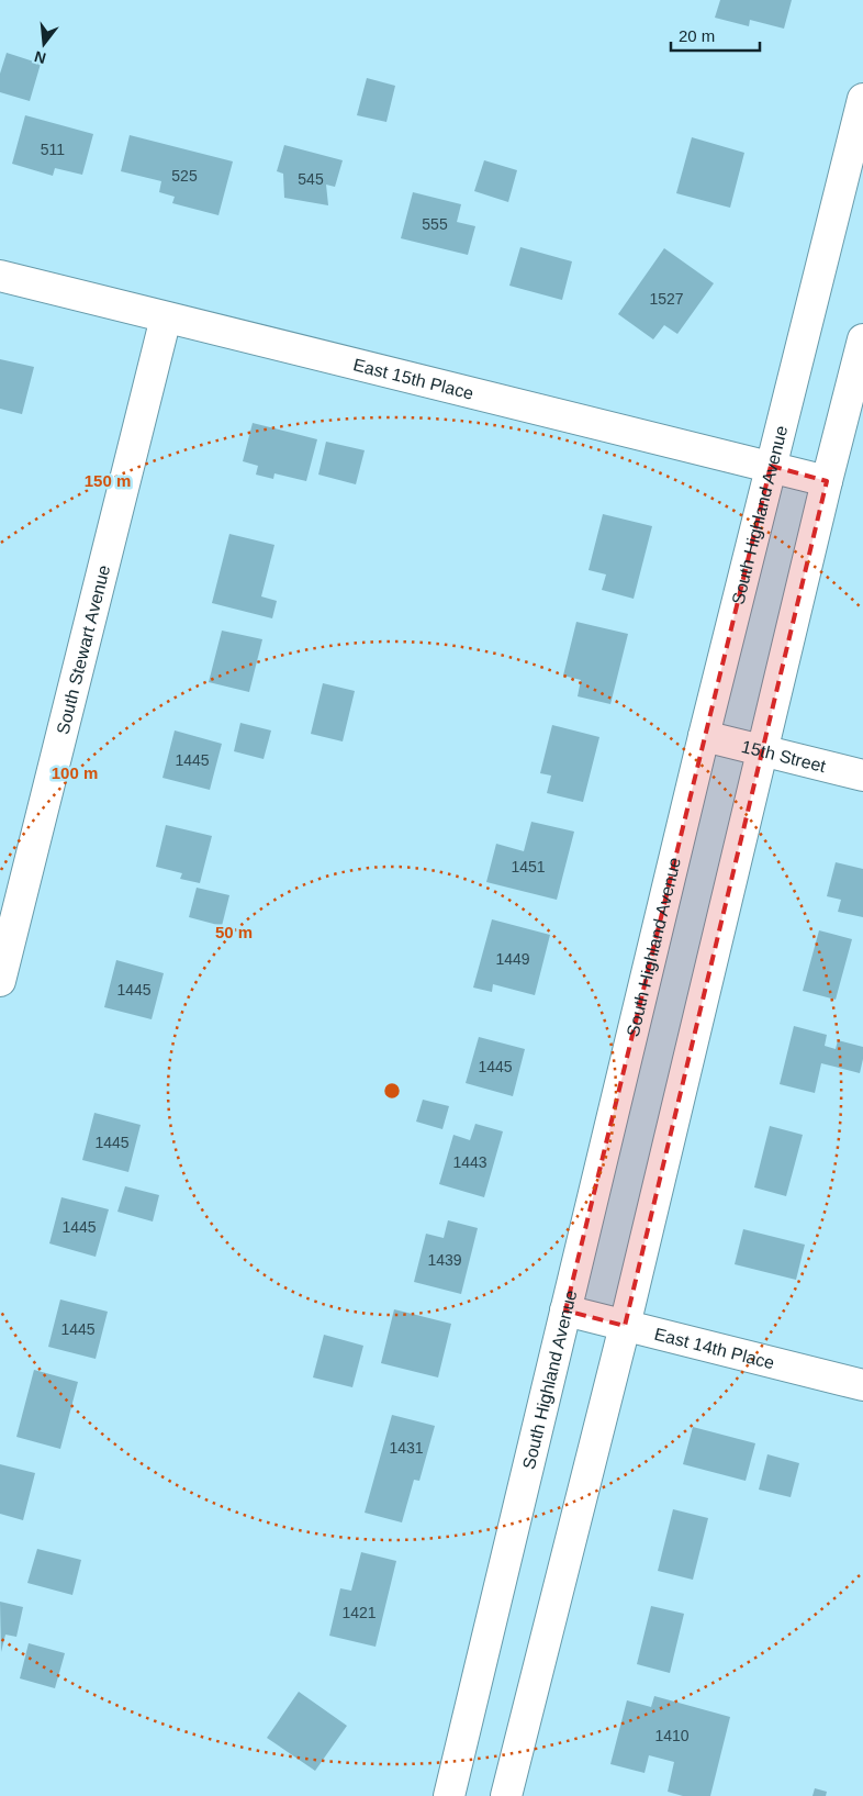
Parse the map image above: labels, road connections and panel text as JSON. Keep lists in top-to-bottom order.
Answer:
{
  "streets": {
    "main road": [
      "East 15th Place",
      "South Highland Avenue",
      "South Stewart Avenue",
      "15th Street",
      "East 14th Place"
    ]
  },
  "crossings": [
    ["East 15th Place", "South Highland Avenue"],
    ["East 15th Place", "South Stewart Avenue"],
    ["South Highland Avenue", "15th Street"],
    ["South Highland Avenue", "East 14th Place"]
  ],
  "house_numbers": [
    "511",
    "525",
    "545",
    "555",
    "1527",
    "1445",
    "1451",
    "1449",
    "1445",
    "1445",
    "1445",
    "1443",
    "1445",
    "1439",
    "1445",
    "1431",
    "1421",
    "1410"
  ],
  "scale_bar": "20 m",
  "north": "bottom",
  "rings": ["150 m", "100 m", "50 m"]
}
